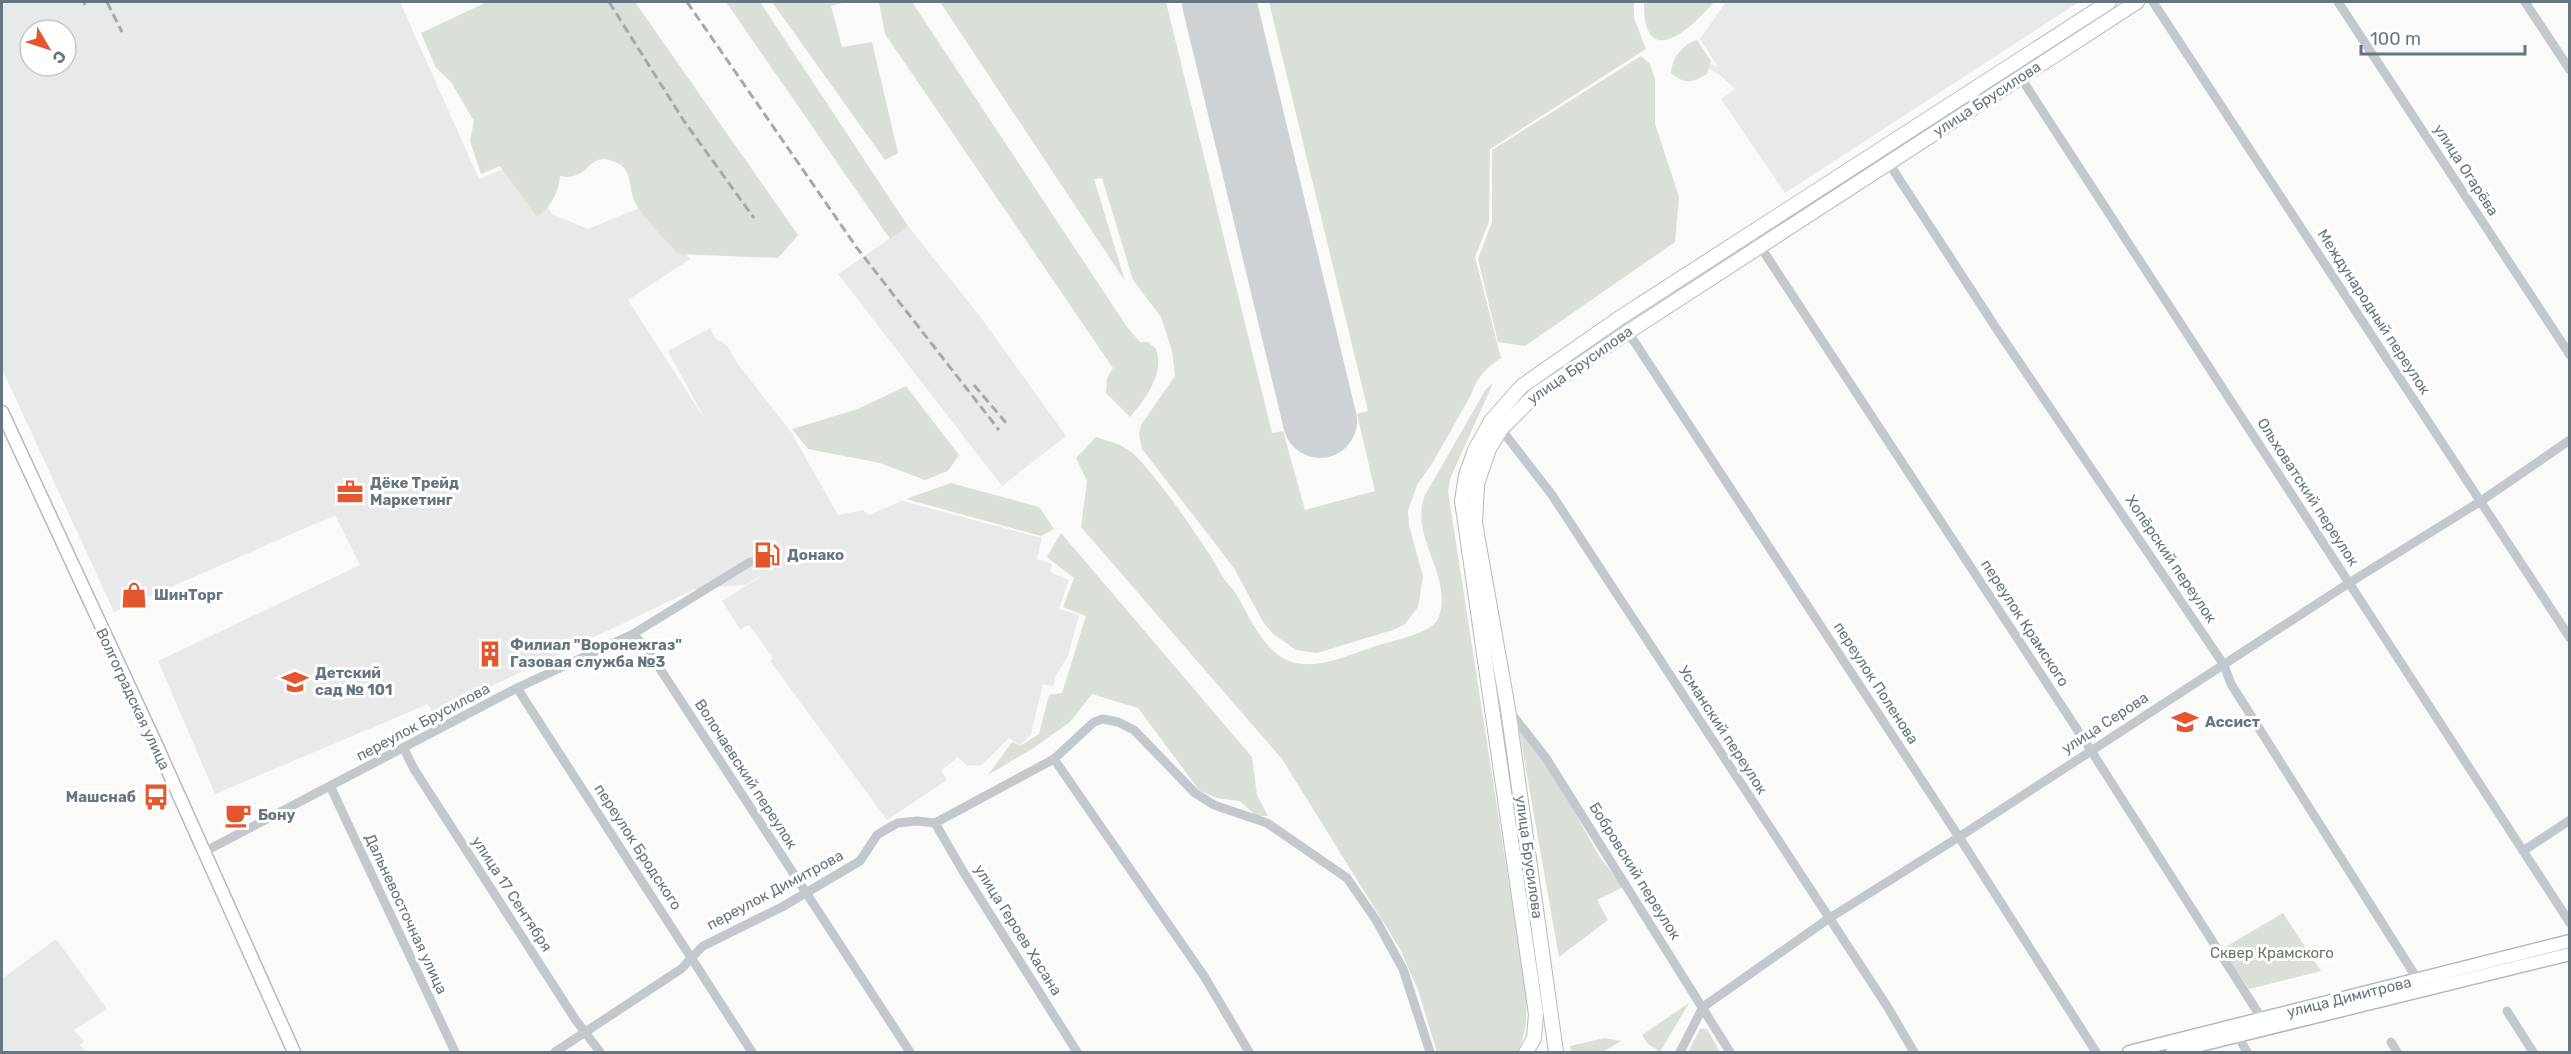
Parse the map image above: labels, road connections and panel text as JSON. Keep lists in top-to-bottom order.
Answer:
{
  "streets": {
    "main road": ["улица Брусилова", "Волгоградская улица", "улица Димитрова"],
    "street": [
      "улица Огарёва",
      "Международный переулок",
      "Ольховатский переулок",
      "Хопёрский переулок",
      "переулок Крамского",
      "переулок Поленова",
      "переулок Брусилова",
      "улица Серова",
      "Усманский переулок",
      "Волочаевский переулок",
      "переулок Бродского",
      "Бобровский переулок",
      "переулок Димитрова",
      "улица 17 Сентября",
      "Дальневосточная улица",
      "улица Героев Хасана"
    ]
  },
  "crossings": [
    ["улица Брусилова", "Ольховатский переулок"],
    ["улица Брусилова", "Хопёрский переулок"],
    ["улица Брусилова", "переулок Крамского"],
    ["улица Брусилова", "переулок Поленова"],
    ["улица Брусилова", "Усманский переулок"],
    ["улица Брусилова", "Бобровский переулок"],
    ["Международный переулок", "улица Серова"],
    ["Ольховатский переулок", "улица Серова"],
    ["Хопёрский переулок", "улица Серова"],
    ["Хопёрский переулок", "улица Димитрова"],
    ["переулок Крамского", "улица Серова"],
    ["переулок Крамского", "улица Димитрова"],
    ["переулок Поленова", "улица Серова"],
    ["Волгоградская улица", "переулок Брусилова"],
    ["переулок Брусилова", "Волочаевский переулок"],
    ["переулок Брусилова", "переулок Бродского"],
    ["переулок Брусилова", "улица 17 Сентября"],
    ["переулок Брусилова", "Дальневосточная улица"],
    ["улица Серова", "Усманский переулок"],
    ["улица Серова", "Бобровский переулок"],
    ["Волочаевский переулок", "переулок Димитрова"],
    ["переулок Бродского", "переулок Димитрова"],
    ["переулок Димитрова", "улица 17 Сентября"],
    ["переулок Димитрова", "улица Героев Хасана"]
  ],
  "parks": ["Сквер Крамского"],
  "places": {
    "office": ["Дёке Трейд Маркетинг"],
    "fuel station": ["Донако"],
    "shop": ["ШинТорг"],
    "building": ["Филиал \"Воронежгаз\" Газовая служба №3"],
    "school or university": ["Детский сад № 101", "Ассист"],
    "bus stop": ["Машснаб"],
    "cafe": ["Бону"]
  },
  "scale_bar": "100 m",
  "north": "bottom right"
}
